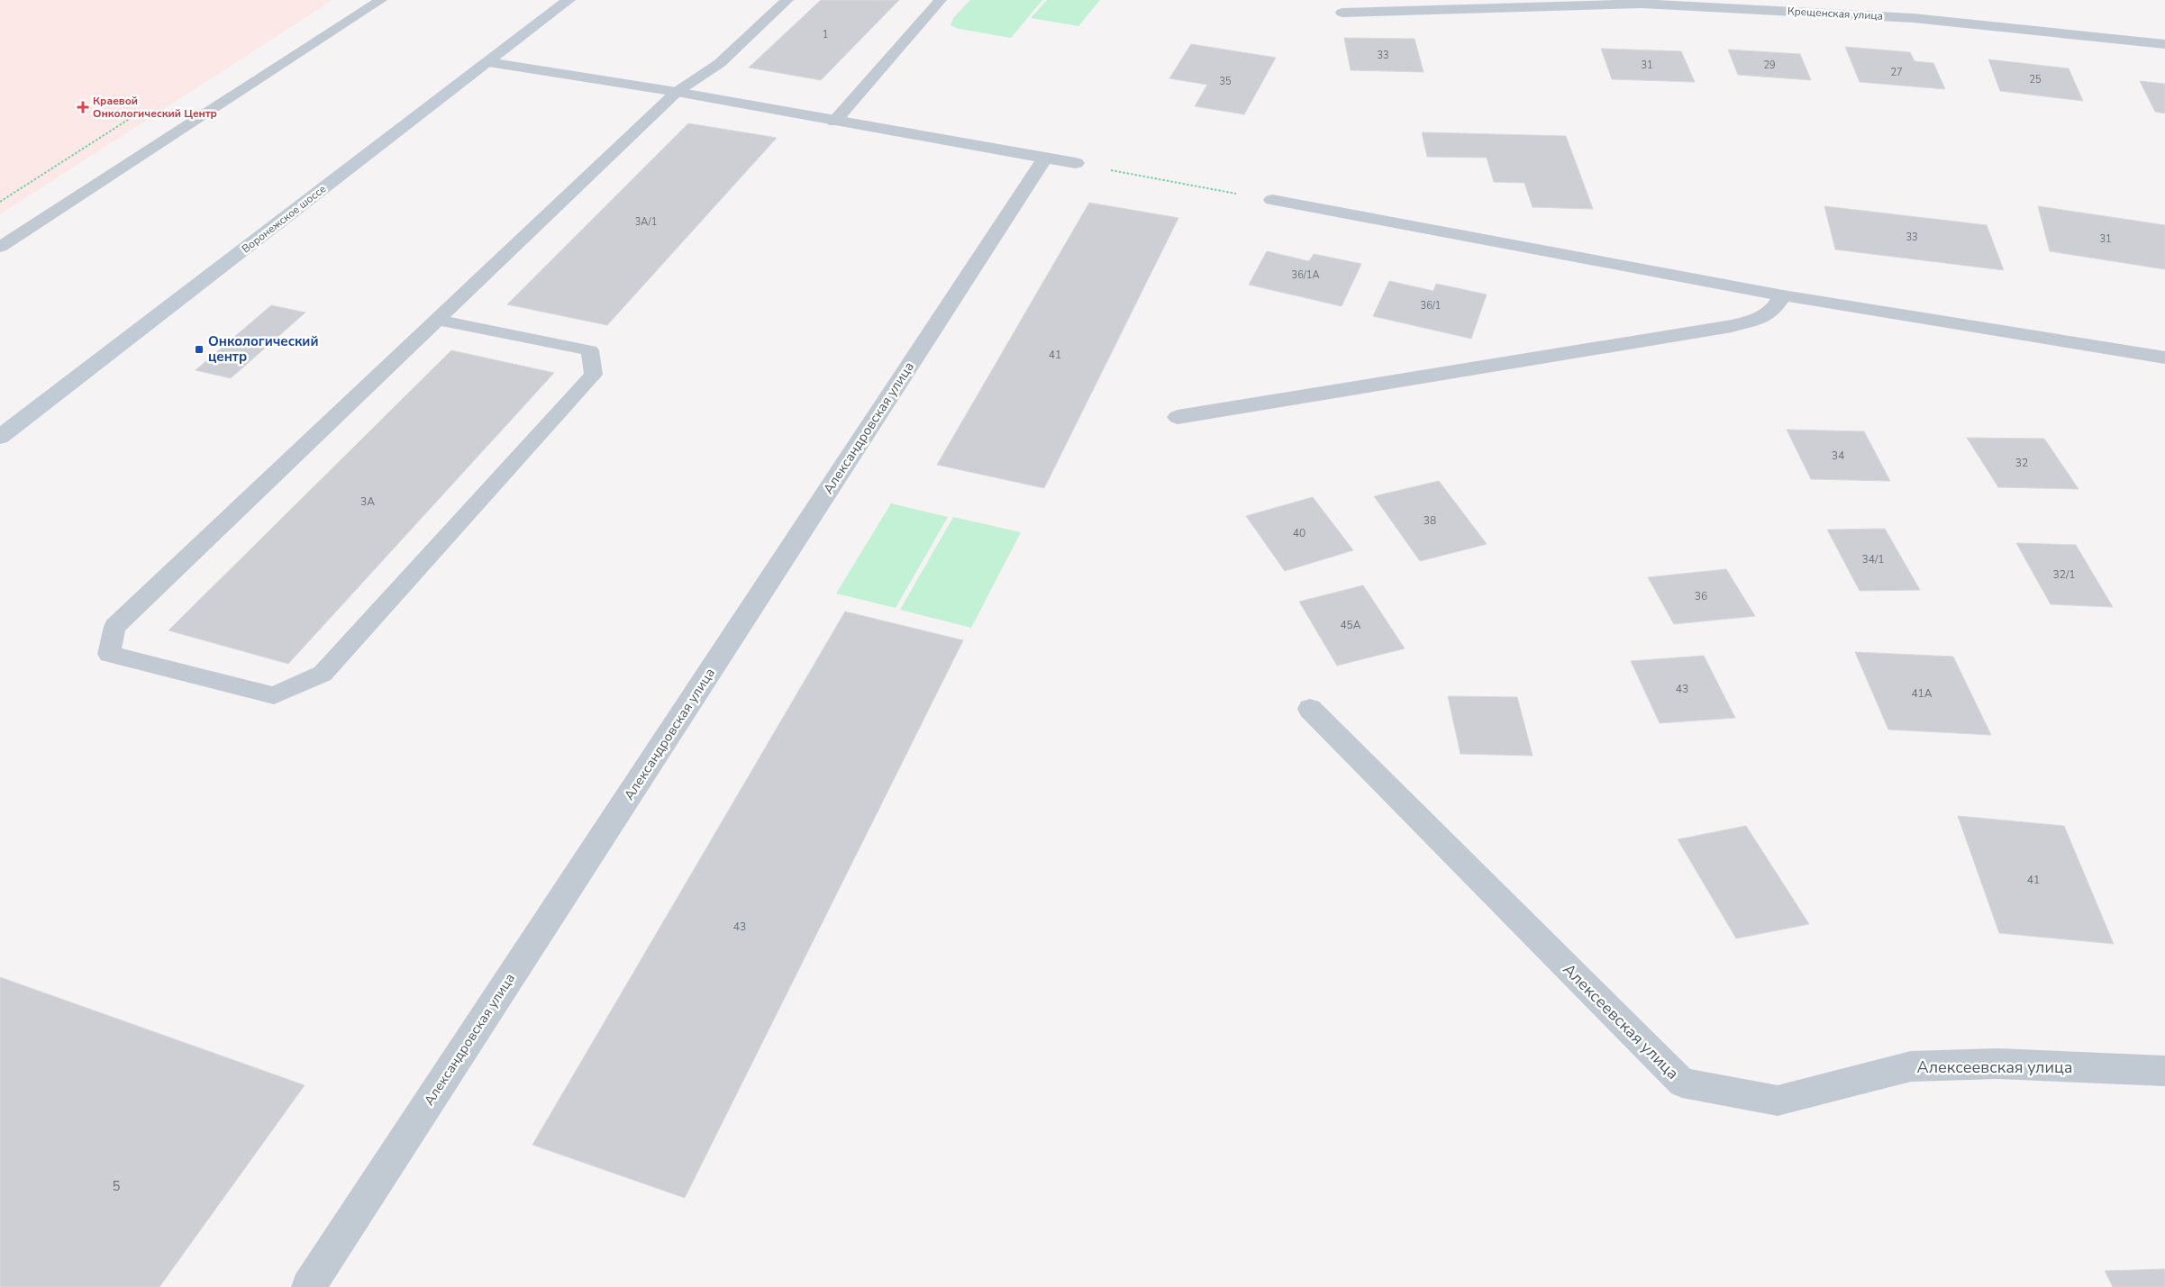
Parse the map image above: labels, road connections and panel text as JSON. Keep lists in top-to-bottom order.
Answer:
{
  "streets": {
    "main road": ["Воронежское шоссе"],
    "street": ["Крещенская улица", "Александровская улица", "Алексеевская улица"]
  },
  "places": {
    "health": ["Краевой Онкологический Центр"],
    "transit": ["Онкологический центр"]
  },
  "house_numbers": [
    "1",
    "33",
    "31",
    "29",
    "27",
    "25",
    "35",
    "3А/1",
    "33",
    "31",
    "36/1А",
    "36/1",
    "41",
    "34",
    "32",
    "3А",
    "38",
    "40",
    "34/1",
    "32/1",
    "36",
    "45А",
    "43",
    "41А",
    "41",
    "43",
    "5"
  ]
}
